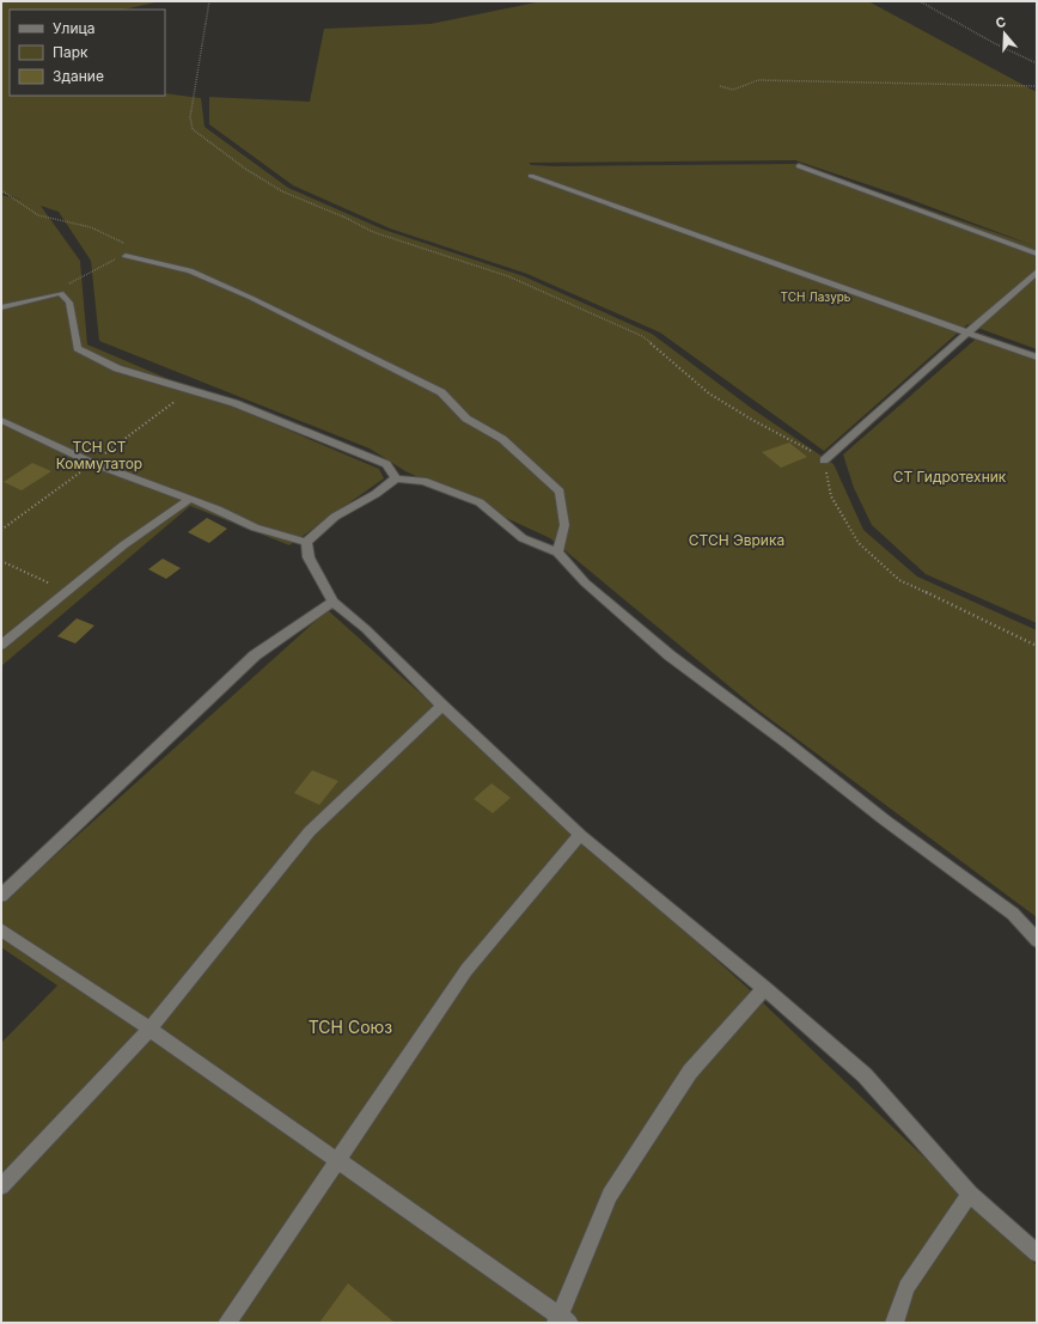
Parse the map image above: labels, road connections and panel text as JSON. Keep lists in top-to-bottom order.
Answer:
{
  "parks": [
    "ТСН Лазурь",
    "ТСН СТ Коммутатор",
    "СТ Гидротехник",
    "СТСН Эврика",
    "ТСН Союз"
  ],
  "legend": ["Улица", "Парк", "Здание"],
  "north": "top"
}
